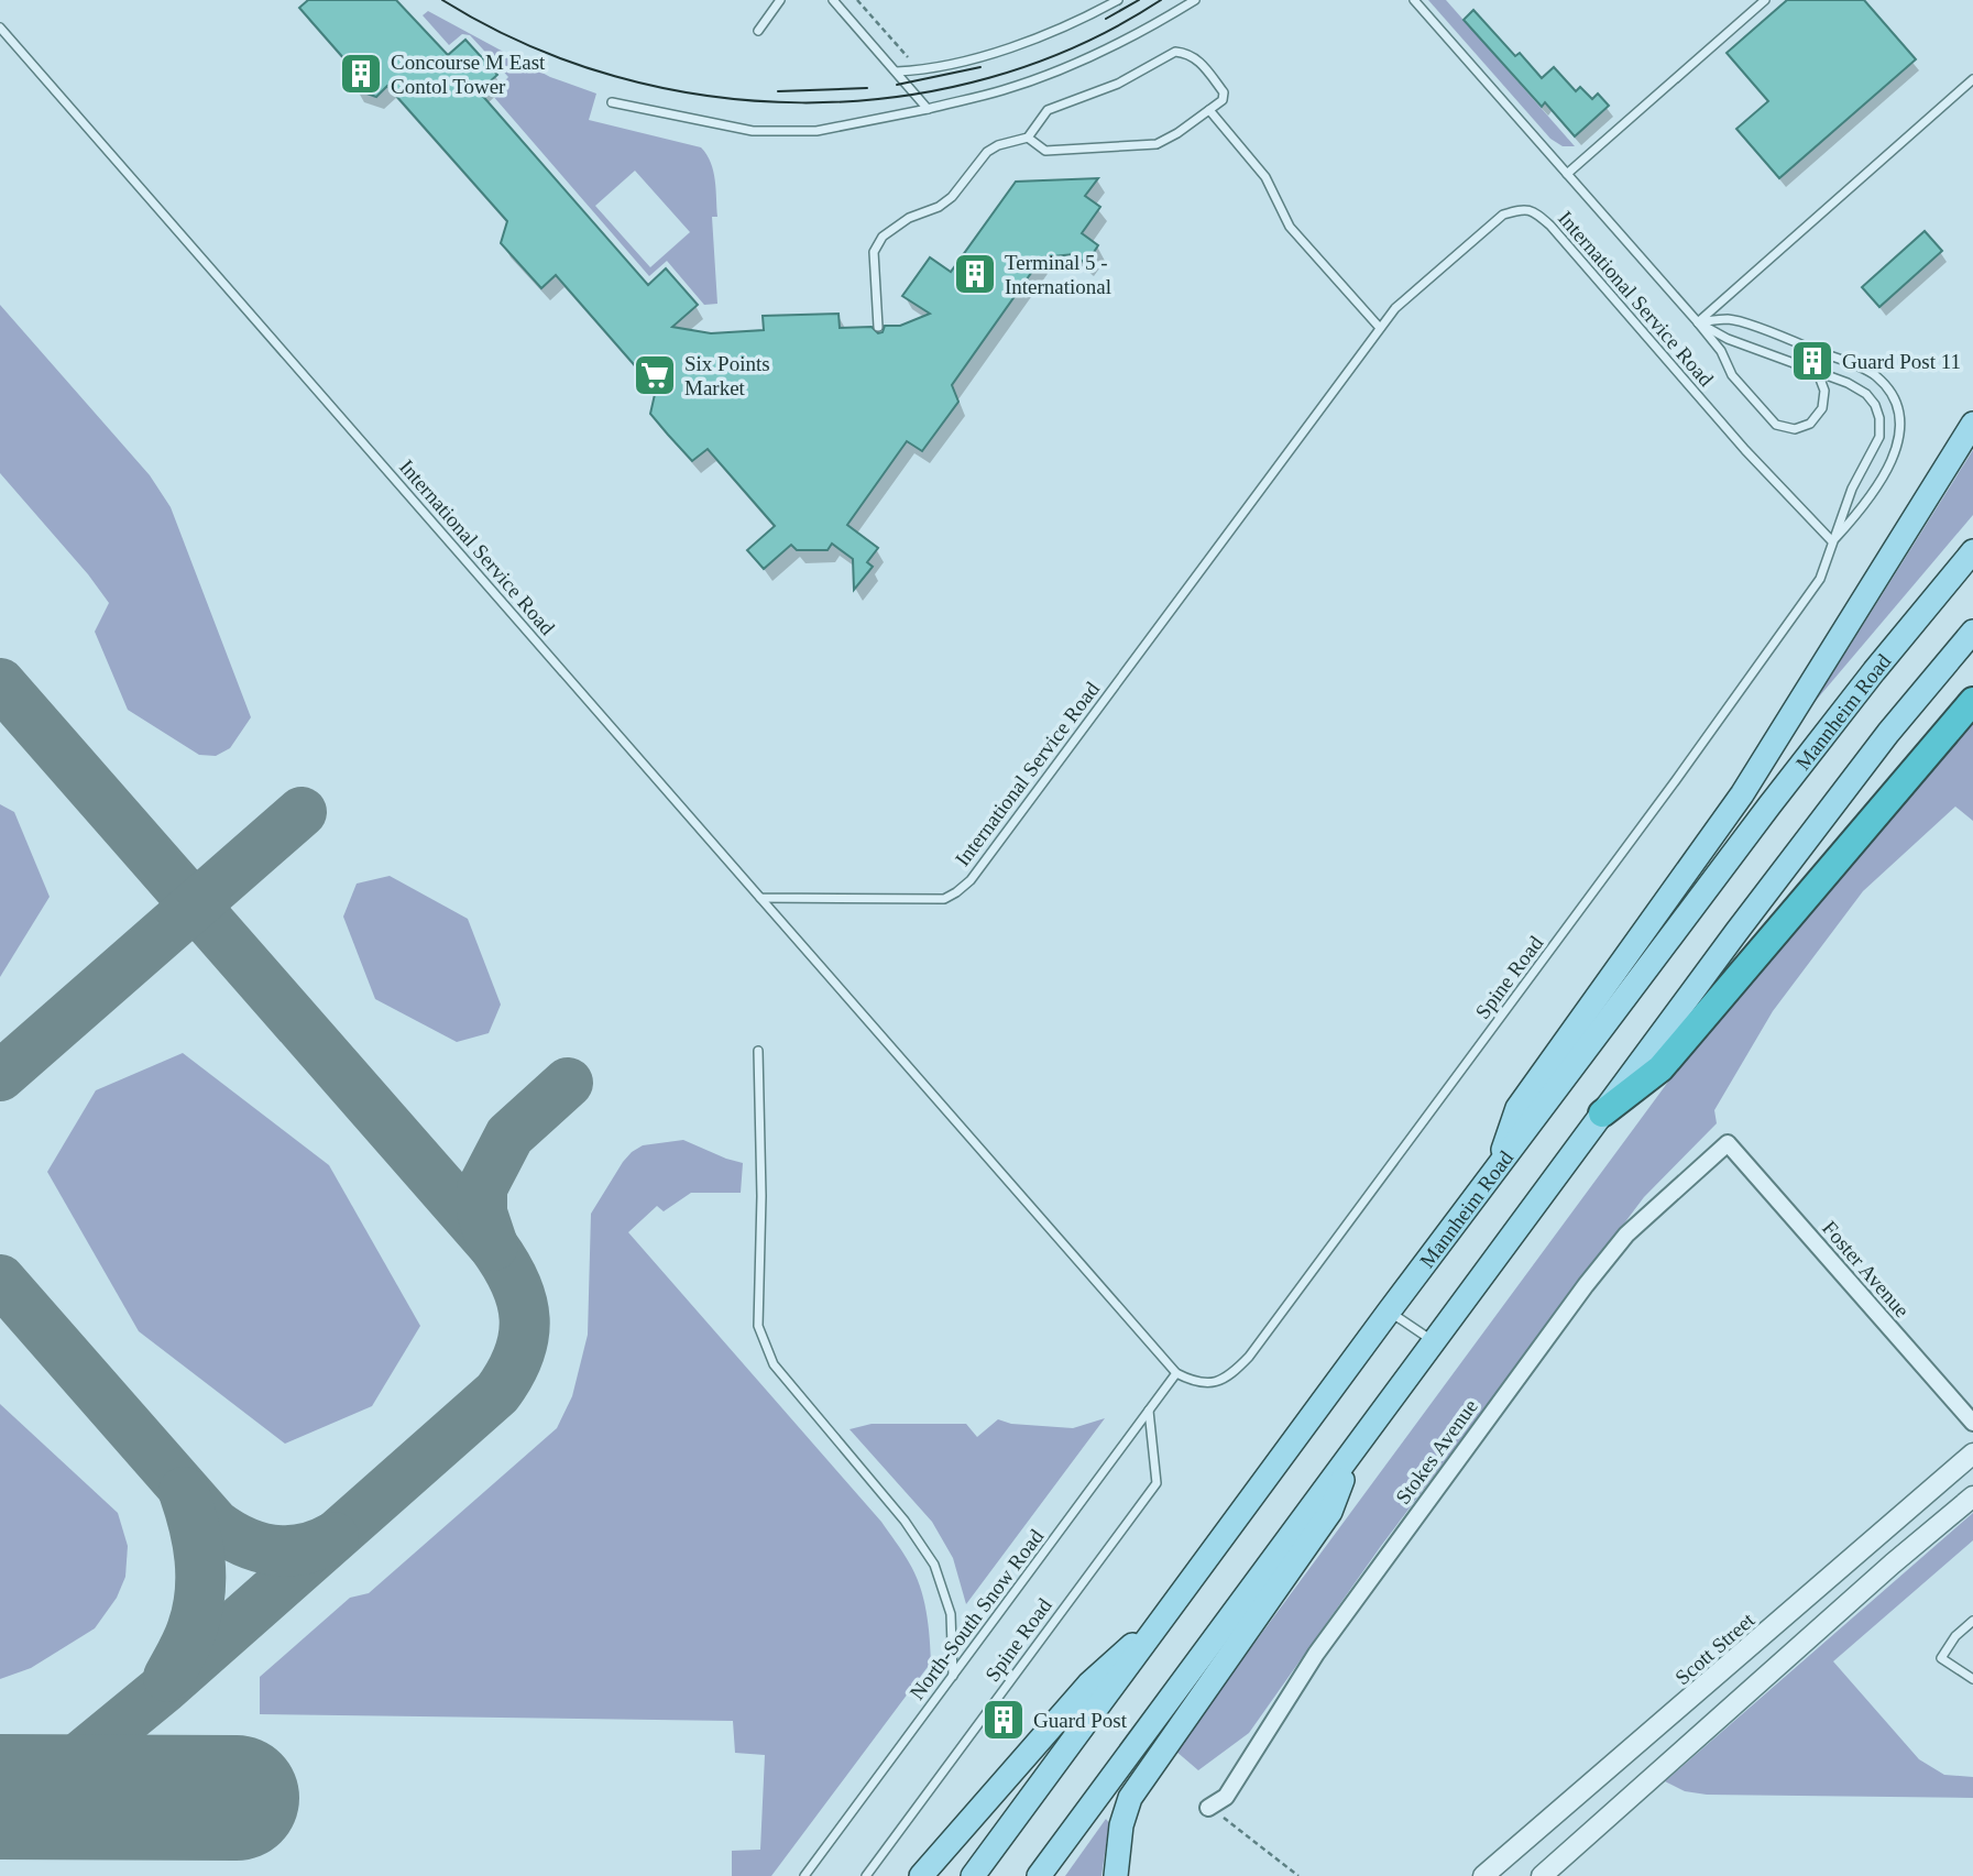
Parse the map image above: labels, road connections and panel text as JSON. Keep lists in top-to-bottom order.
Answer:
{
  "streets": {
    "main road": ["Mannheim Road"],
    "street": ["Foster Avenue", "Stokes Avenue", "Scott Street"],
    "lane": ["International Service Road", "Spine Road", "North-South Snow Road"]
  },
  "crossings": [
    ["International Service Road", "Spine Road"],
    ["Spine Road", "North-South Snow Road"],
    ["Foster Avenue", "Stokes Avenue"]
  ],
  "places": {
    "building": [
      "Concourse M East Contol Tower",
      "Terminal 5 - International",
      "Guard Post 11",
      "Guard Post"
    ],
    "supermarket": ["Six Points Market"]
  }
}
